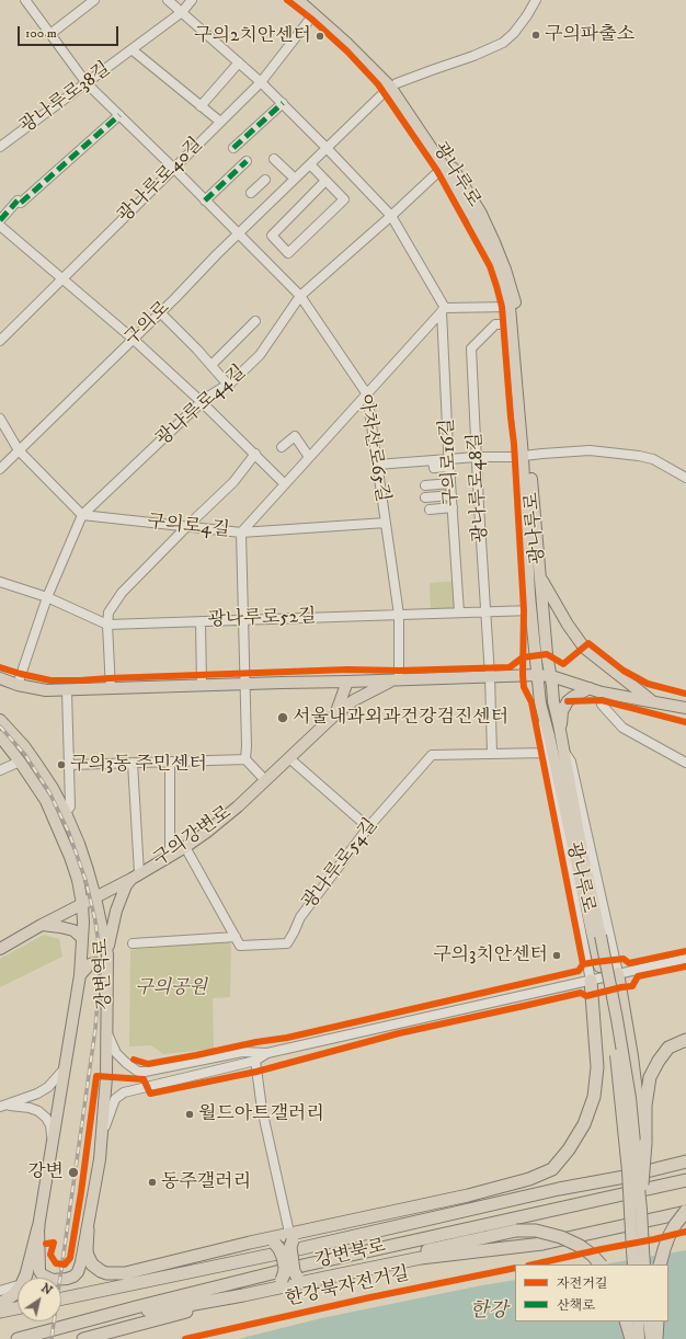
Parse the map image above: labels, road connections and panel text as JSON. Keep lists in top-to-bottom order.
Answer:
{
  "streets": {
    "highway": ["강변북로"],
    "main road": ["광나루로", "구의강변로", "강변역로"],
    "street": [
      "광나루로38길",
      "광나루로40길",
      "구의로",
      "광나루로44길",
      "아차산로65길",
      "구의로16길",
      "광나루로48길",
      "구의로4길",
      "광나루로52길",
      "광나루로54길"
    ],
    "cycle path": ["한강북자전거길"]
  },
  "crossings": [
    ["광나루로38길", "아차산로65길"],
    ["광나루로38길", "구의로16길"],
    ["광나루로", "광나루로40길"],
    ["광나루로", "구의로"],
    ["광나루로", "광나루로44길"],
    ["광나루로", "광나루로48길"],
    ["광나루로", "광나루로52길"],
    ["광나루로40길", "아차산로65길"],
    ["광나루로40길", "구의로16길"],
    ["구의로", "아차산로65길"],
    ["구의로", "구의로16길"],
    ["광나루로44길", "아차산로65길"],
    ["광나루로44길", "구의로16길"],
    ["광나루로44길", "구의로4길"],
    ["광나루로44길", "광나루로52길"],
    ["아차산로65길", "구의로4길"],
    ["아차산로65길", "광나루로52길"],
    ["구의로16길", "광나루로52길"],
    ["광나루로48길", "광나루로52길"],
    ["광나루로48길", "광나루로54길"],
    ["구의강변로", "강변역로"]
  ],
  "water": ["한강"],
  "parks": ["구의공원"],
  "places": [
    "구의파출소",
    "구의2치안센터",
    "서울내과외과건강검진센터",
    "구의3동 주민센터",
    "구의3치안센터",
    "월드아트갤러리",
    "강변",
    "동주갤러리"
  ],
  "legend": ["자전거길", "산책로"],
  "scale_bar": "100 m",
  "north": "top right"
}
